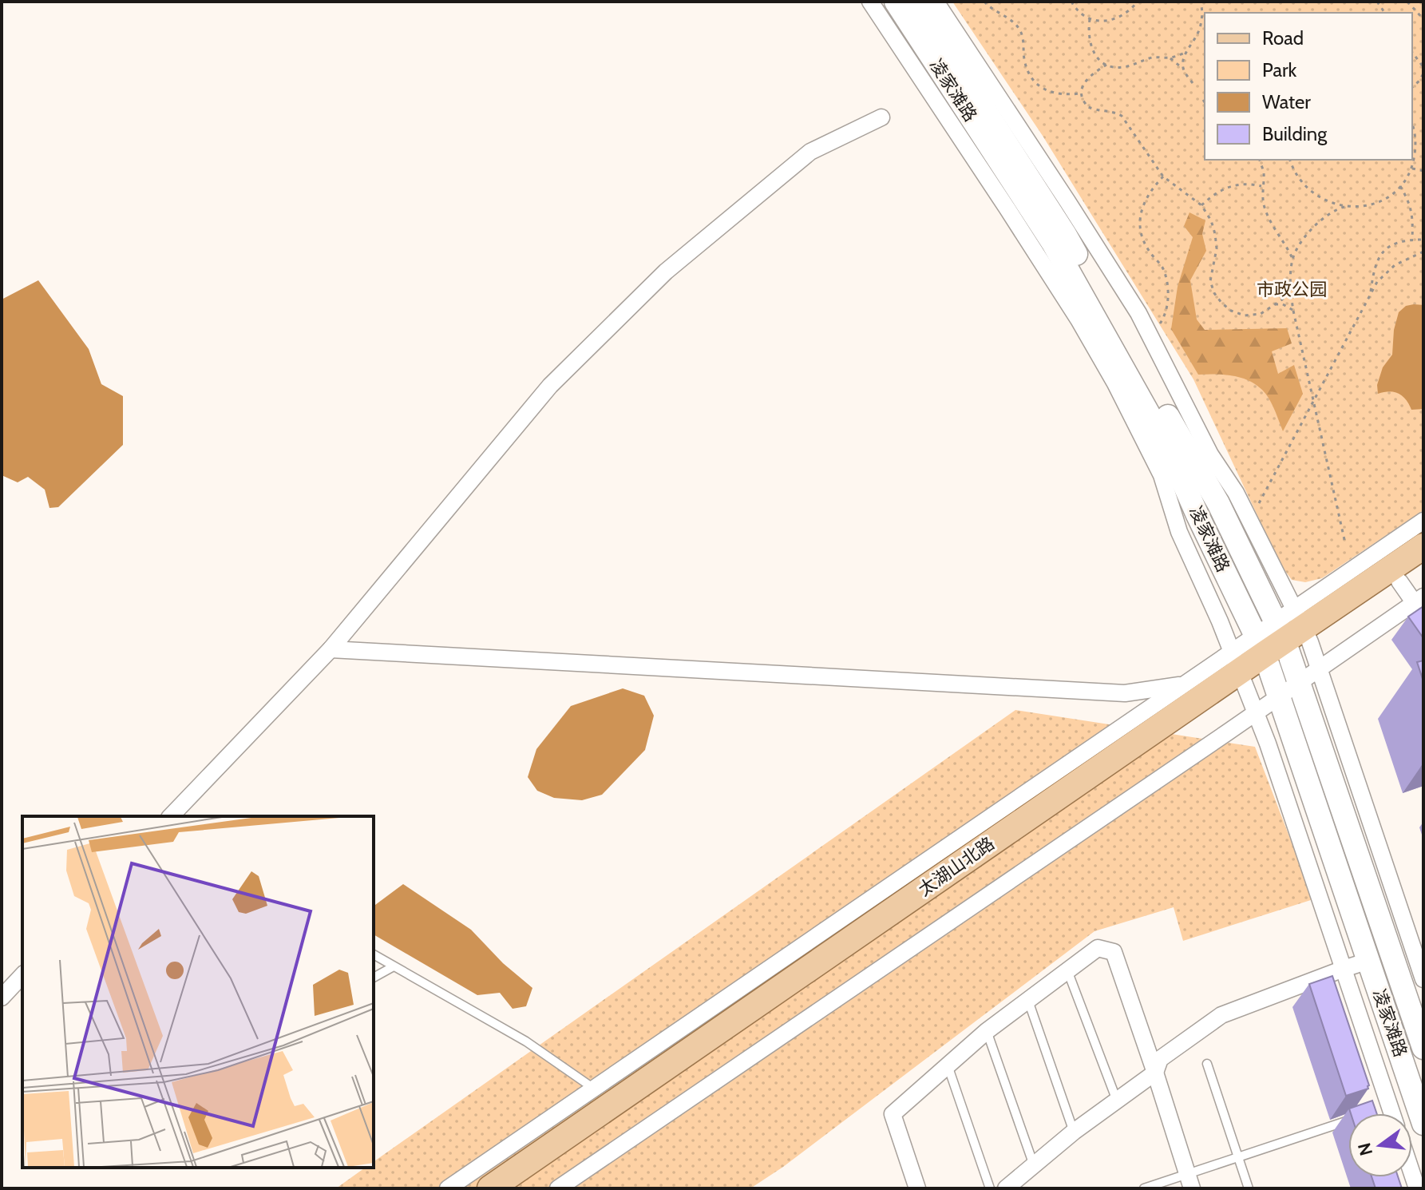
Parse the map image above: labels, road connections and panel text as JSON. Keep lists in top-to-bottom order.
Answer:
{
  "streets": {
    "main road": ["凌家滩路", "太湖山北路"]
  },
  "crossings": [
    ["凌家滩路", "太湖山北路"]
  ],
  "parks": ["市政公园"],
  "legend": [
    "Road",
    "Park",
    "Water",
    "Building"
  ],
  "north": "left"
}
